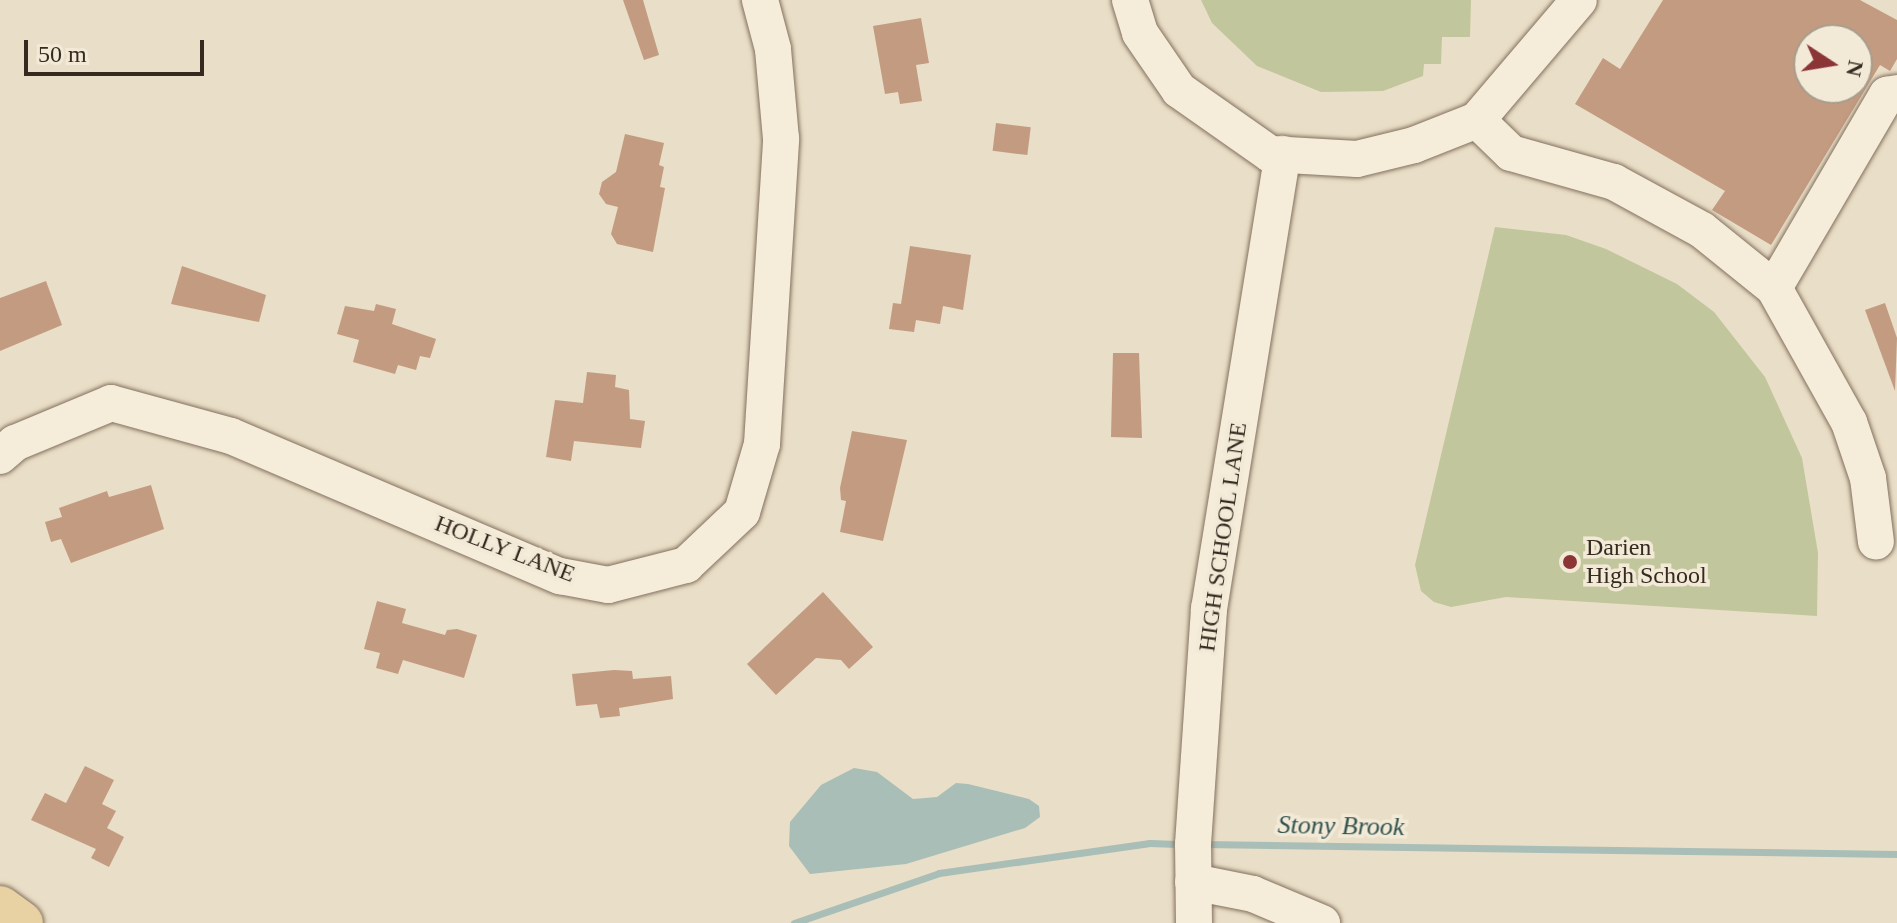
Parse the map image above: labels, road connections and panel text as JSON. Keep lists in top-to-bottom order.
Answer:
{
  "streets": {
    "street": ["HIGH SCHOOL LANE", "HOLLY LANE"]
  },
  "water": ["Stony Brook"],
  "places": ["Darien High School"],
  "scale_bar": "50 m",
  "north": "right"
}
